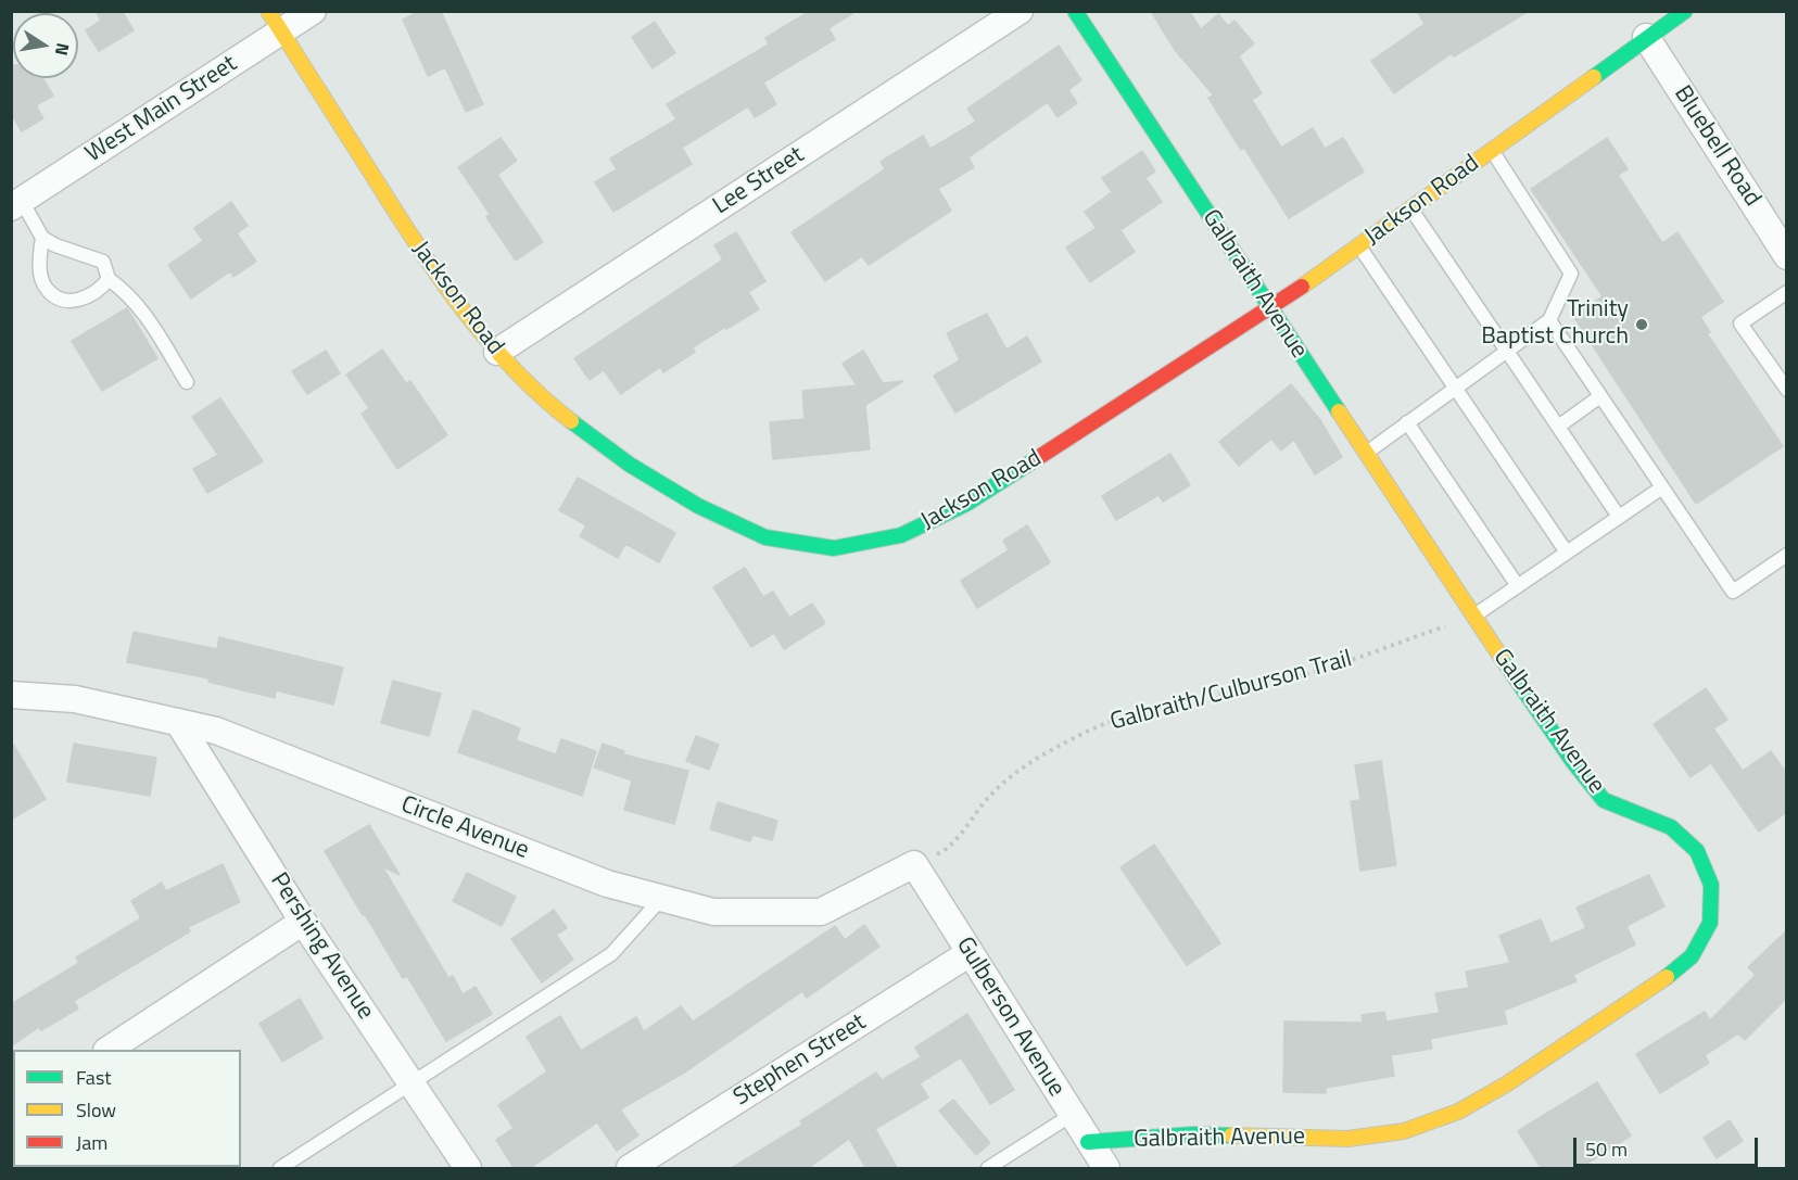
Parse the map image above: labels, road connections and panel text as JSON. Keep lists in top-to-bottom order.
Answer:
{
  "streets": {
    "street": [
      "West Main Street",
      "Bluebell Road",
      "Lee Street",
      "Jackson Road",
      "Galbraith Avenue",
      "Circle Avenue",
      "Pershing Avenue",
      "Gulberson Avenue",
      "Stephen Street"
    ],
    "path": ["Galbraith/Culburson Trail"]
  },
  "crossings": [
    ["West Main Street", "Jackson Road"],
    ["Bluebell Road", "Jackson Road"],
    ["Lee Street", "Jackson Road"],
    ["Jackson Road", "Galbraith Avenue"],
    ["Galbraith Avenue", "Galbraith/Culburson Trail"],
    ["Galbraith Avenue", "Gulberson Avenue"],
    ["Galbraith/Culburson Trail", "Circle Avenue"],
    ["Galbraith/Culburson Trail", "Gulberson Avenue"],
    ["Circle Avenue", "Pershing Avenue"],
    ["Circle Avenue", "Gulberson Avenue"],
    ["Gulberson Avenue", "Stephen Street"]
  ],
  "places": ["Trinity Baptist Church"],
  "legend": ["Fast", "Slow", "Jam"],
  "scale_bar": "50 m",
  "north": "right"
}
